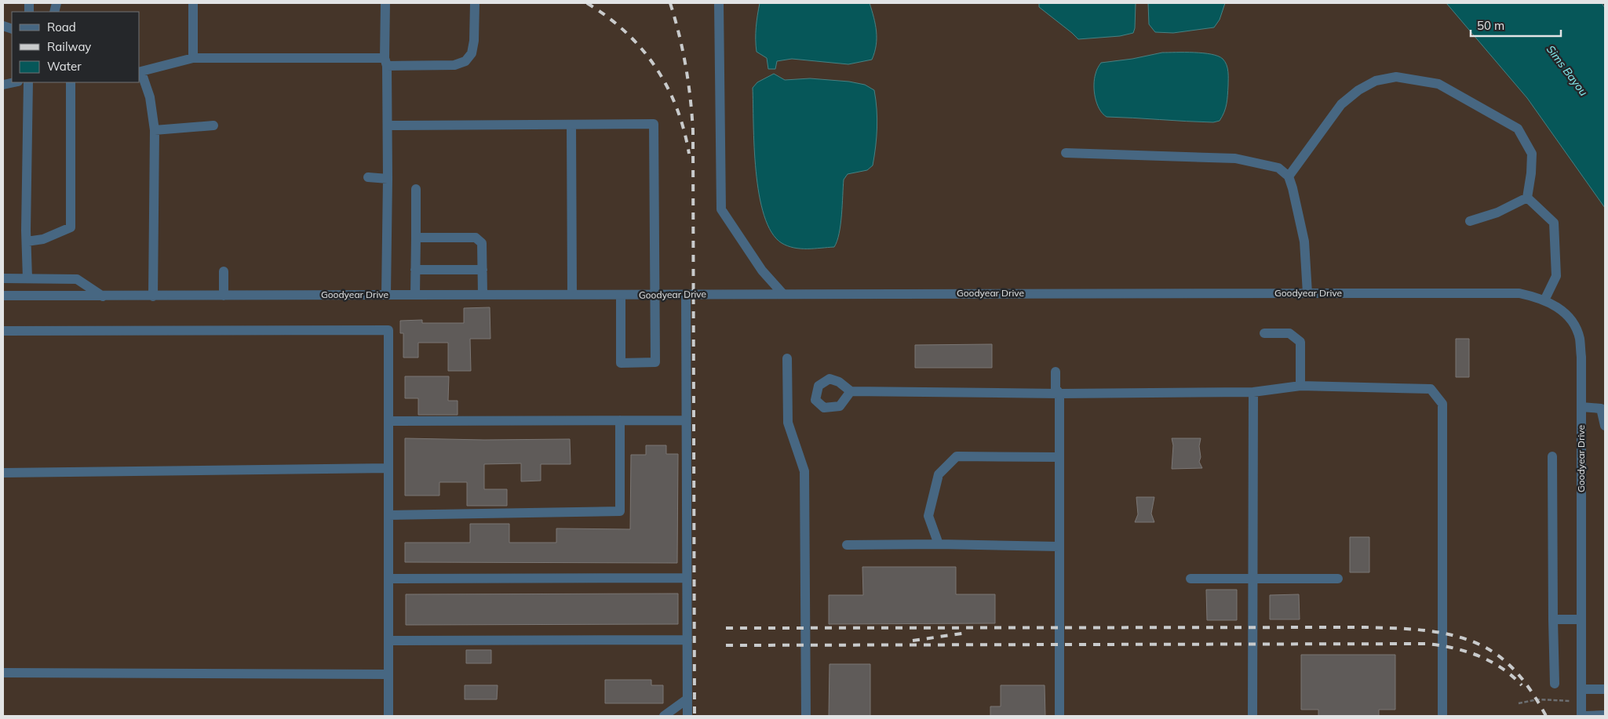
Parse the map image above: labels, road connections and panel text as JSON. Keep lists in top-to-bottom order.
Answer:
{
  "streets": {
    "street": ["Goodyear Drive"]
  },
  "water": ["Sims Bayou"],
  "legend": ["Road", "Railway", "Water"],
  "scale_bar": "50 m"
}
